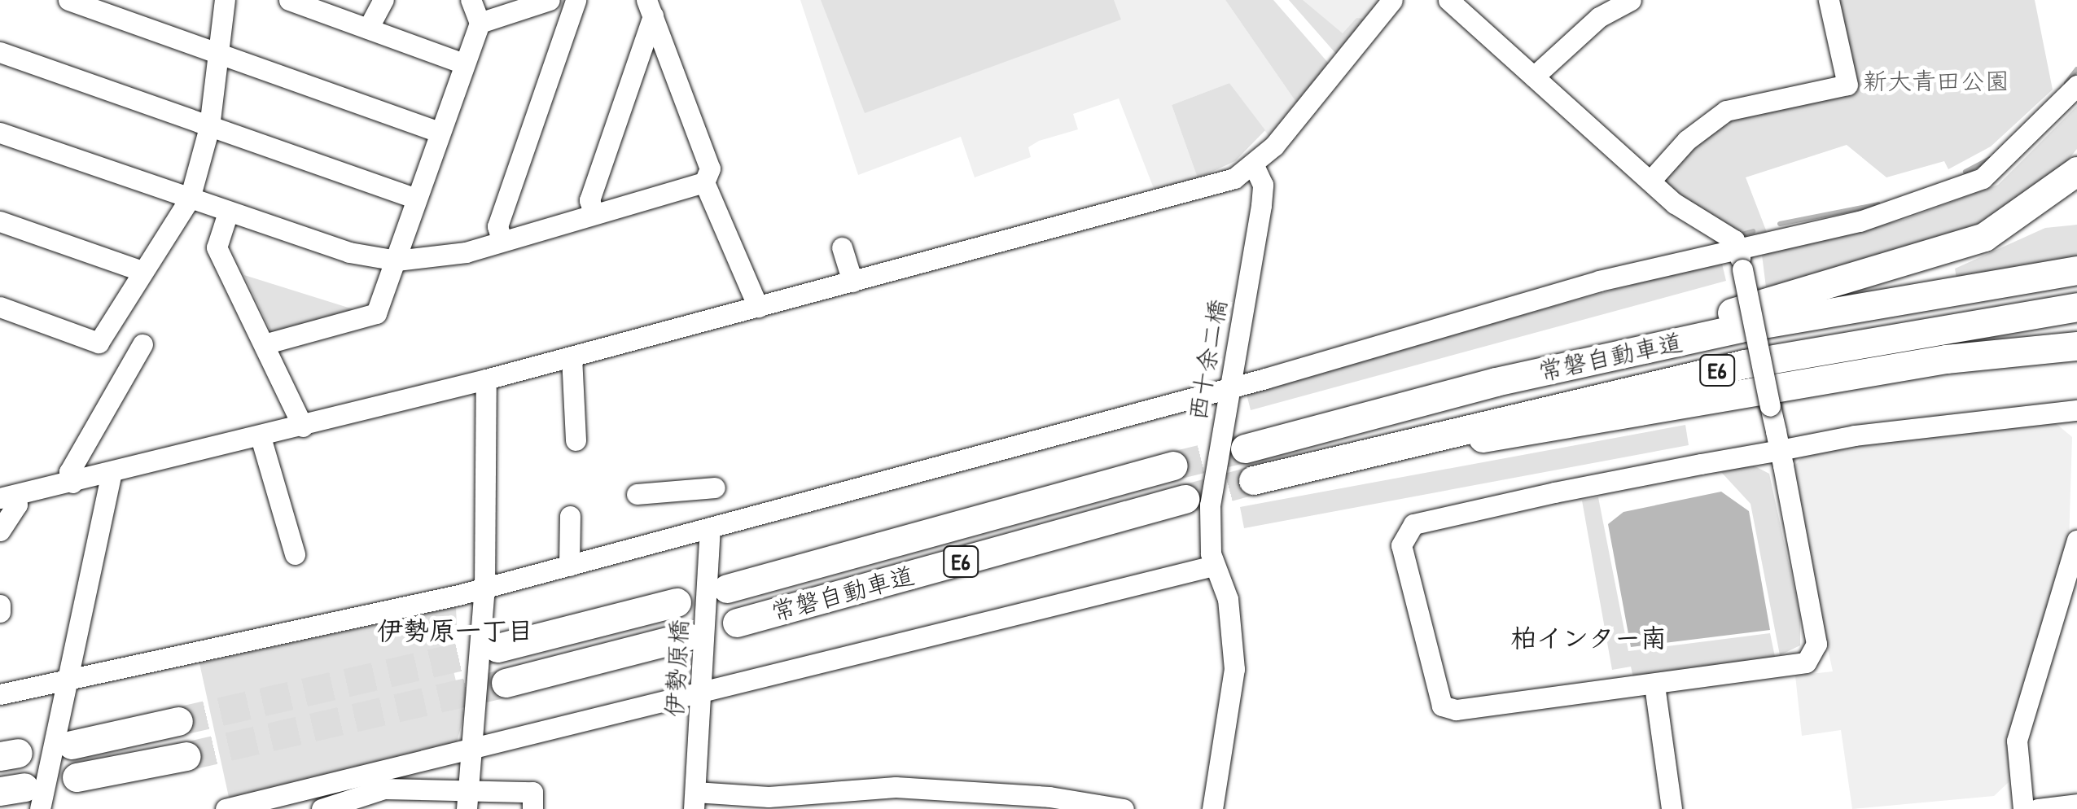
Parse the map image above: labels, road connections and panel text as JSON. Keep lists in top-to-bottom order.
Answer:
{
  "streets": {
    "highway": ["常磐自動車道", "E6"],
    "street": ["西十余二橋", "伊勢原橋"]
  },
  "districts": ["伊勢原一丁目", "柏インター南"],
  "parks": ["新大青田公園"]
}
